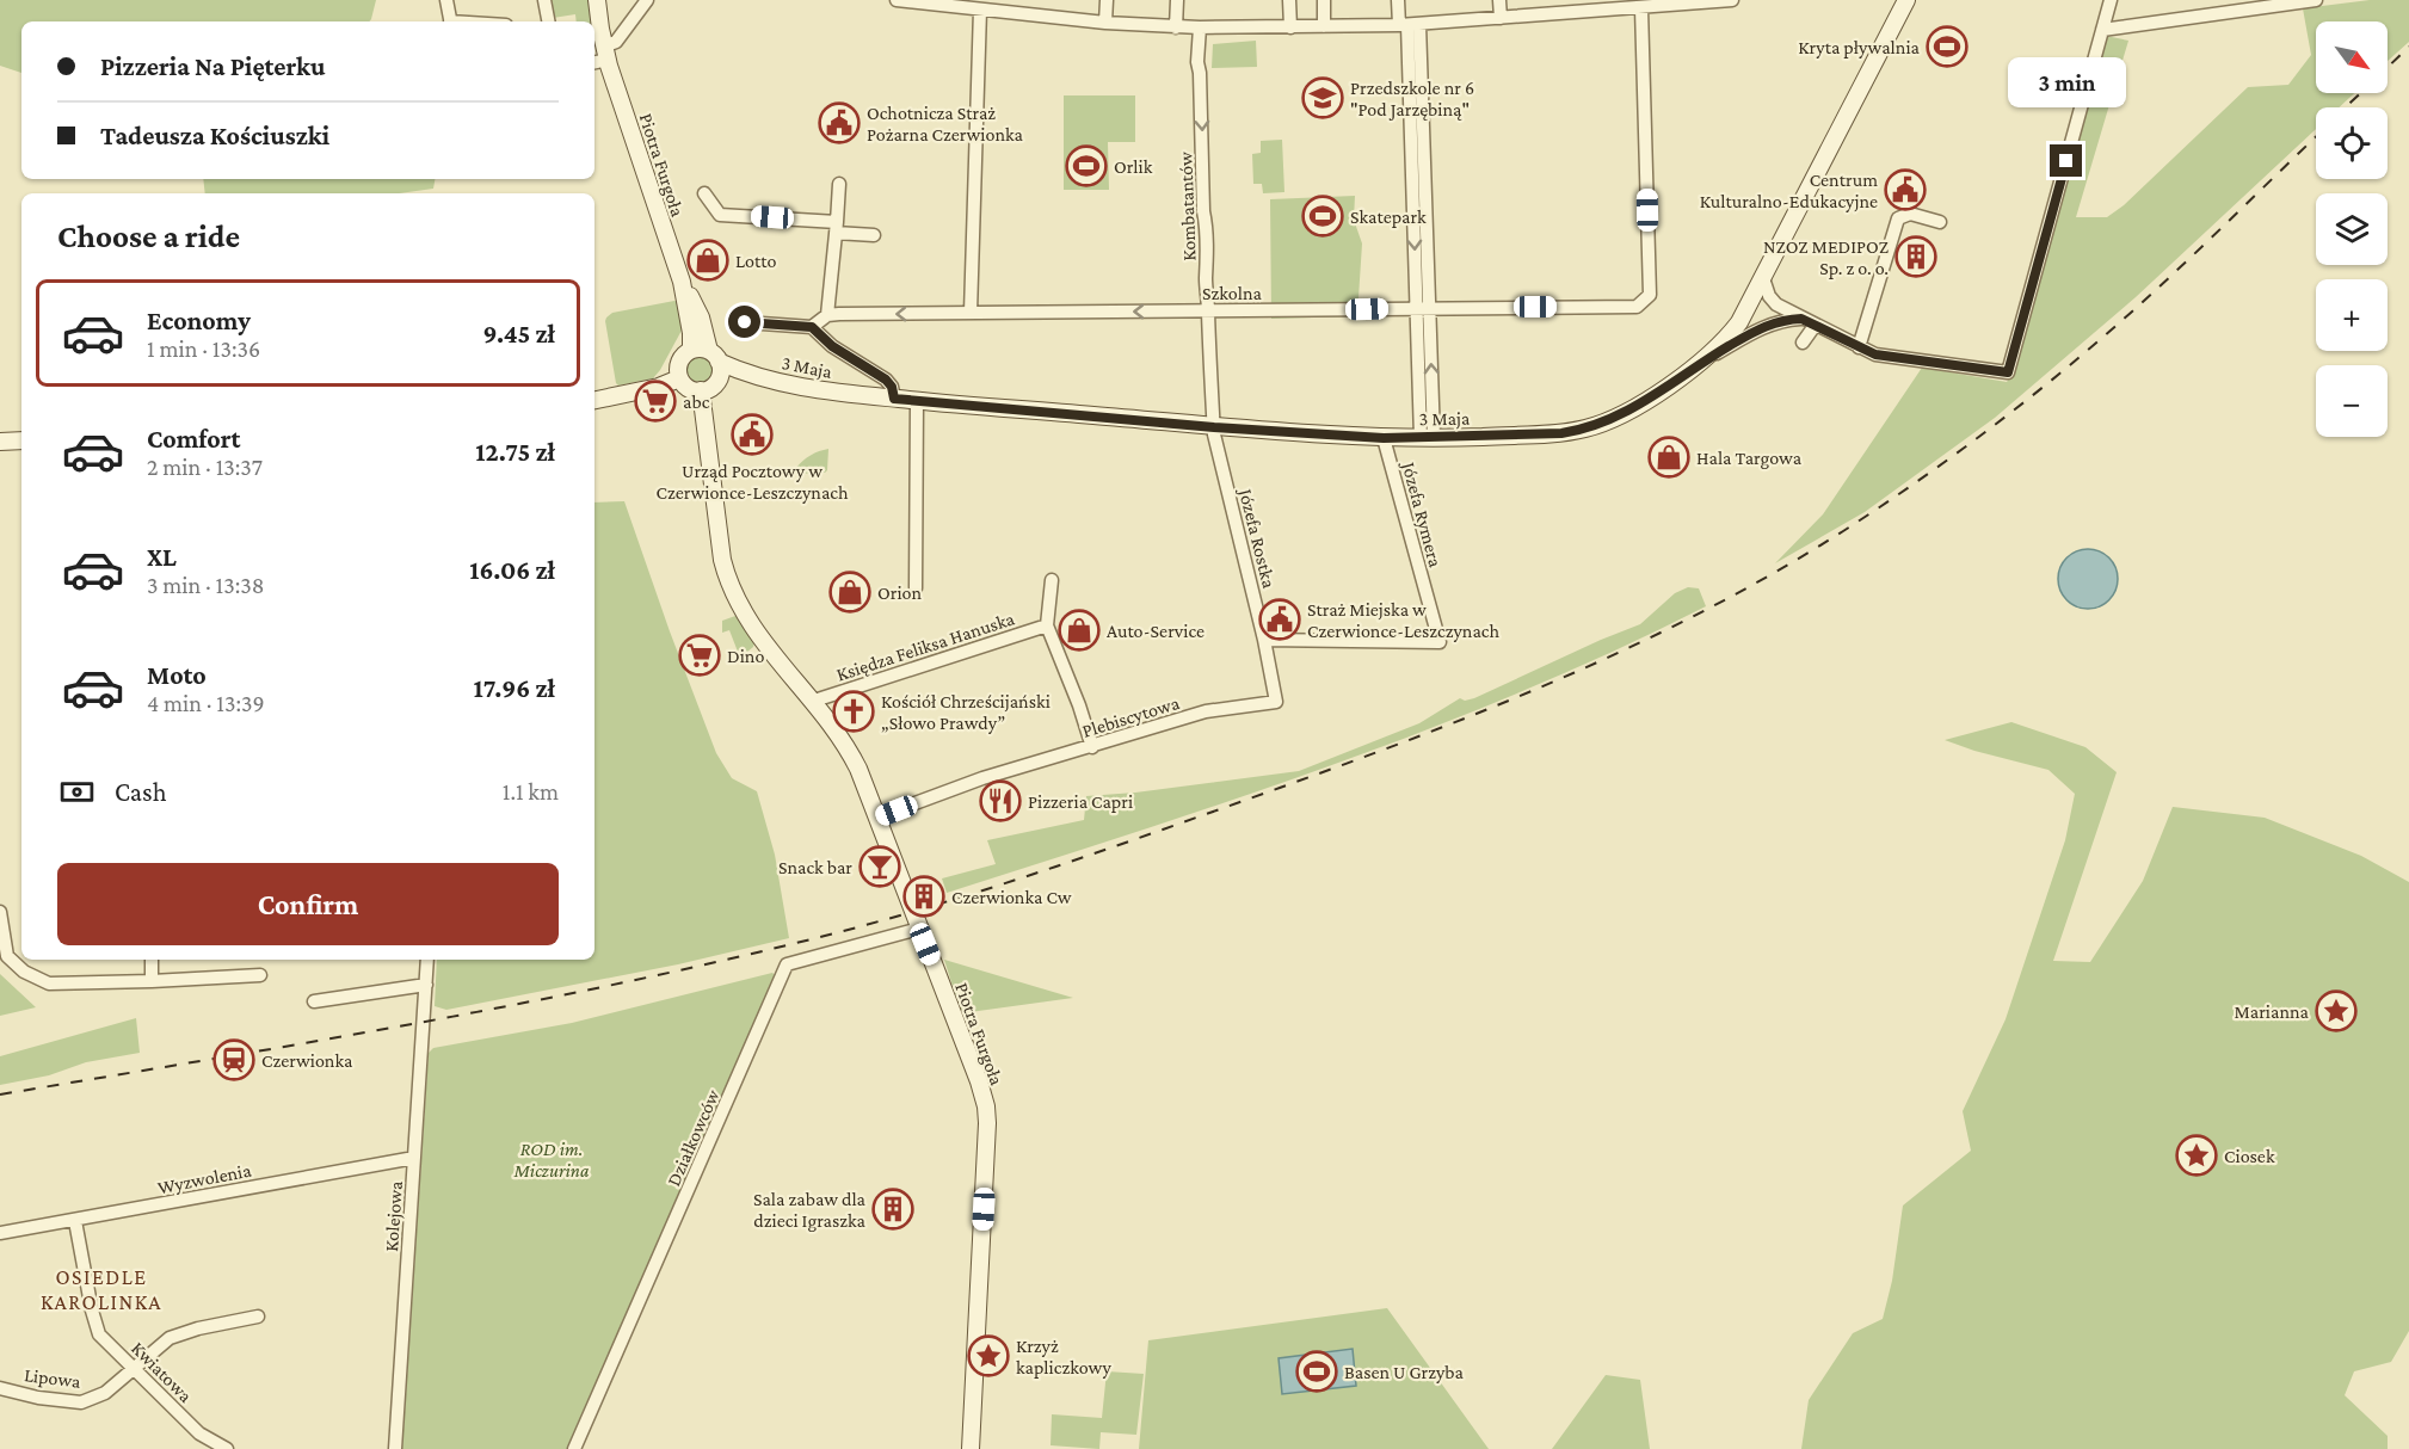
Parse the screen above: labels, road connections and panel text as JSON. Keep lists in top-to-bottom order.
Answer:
{
  "streets": {
    "main road": ["Piotra Furgoła", "3 Maja"],
    "street": [
      "Kombatantów",
      "Szkolna",
      "Józefa Rymera",
      "Józefa Rostka",
      "Księdza Feliksa Hanuska",
      "Plebiscytowa",
      "Działkowców",
      "Wyzwolenia",
      "Kolejowa",
      "Kwiatowa",
      "Lipowa"
    ]
  },
  "crossings": [
    ["Piotra Furgoła", "3 Maja"],
    ["Piotra Furgoła", "Księdza Feliksa Hanuska"],
    ["Piotra Furgoła", "Plebiscytowa"],
    ["Piotra Furgoła", "Działkowców"],
    ["Kombatantów", "Szkolna"],
    ["Kombatantów", "3 Maja"],
    ["Kombatantów", "Józefa Rostka"],
    ["3 Maja", "Józefa Rymera"],
    ["3 Maja", "Józefa Rostka"],
    ["Józefa Rymera", "Józefa Rostka"],
    ["Józefa Rostka", "Plebiscytowa"],
    ["Wyzwolenia", "Kolejowa"],
    ["Wyzwolenia", "Kwiatowa"],
    ["Kwiatowa", "Lipowa"]
  ],
  "one_way": ["Kombatantów"],
  "districts": ["OSIEDLE KAROLINKA"],
  "parks": ["ROD im. Miczurina"],
  "places": {
    "sports": [
      "Kryta pływalnia",
      "Orlik",
      "Skatepark",
      "Basen U Grzyba"
    ],
    "school or university": ["Przedszkole nr 6 \"Pod Jarzębiną\""],
    "public building": [
      "Ochotnicza Straż Pożarna Czerwionka",
      "Centrum Kulturalno-Edukacyjne",
      "Urząd Pocztowy w Czerwionce-Leszczynach",
      "Straż Miejska w Czerwionce-Leszczynach"
    ],
    "building": ["NZOZ MEDIPOZ Sp. z o. o.", "Czerwionka Cw", "Sala zabaw dla dzieci Igraszka"],
    "shop": [
      "Lotto",
      "Hala Targowa",
      "Orion",
      "Auto-Service"
    ],
    "supermarket": ["abc", "Dino"],
    "church": ["Kościół Chrześcijański „Słowo Prawdy”"],
    "restaurant": ["Pizzeria Capri"],
    "bar": ["Snack bar"],
    "place": ["Marianna", "Ciosek", "Krzyż kapliczkowy"],
    "station": ["Czerwionka"]
  },
  "north": "bottom right",
  "page": {
    "map_buttons": ["+", "−"],
    "banner": ["Pizzeria Na Pięterku", "Tadeusza Kościuszki"],
    "bubble": "3 min",
    "heading": "Choose a ride",
    "list": [
      {
        "name": "Economy",
        "note": "1 min · 13:36",
        "value": "9.45 zł"
      },
      {
        "name": "Comfort",
        "note": "2 min · 13:37",
        "value": "12.75 zł"
      },
      {
        "name": "XL",
        "note": "3 min · 13:38",
        "value": "16.06 zł"
      },
      {
        "name": "Moto",
        "note": "4 min · 13:39",
        "value": "17.96 zł"
      }
    ],
    "pay": ["Cash", "1.1 km"],
    "buttons": "Confirm"
  }
}
